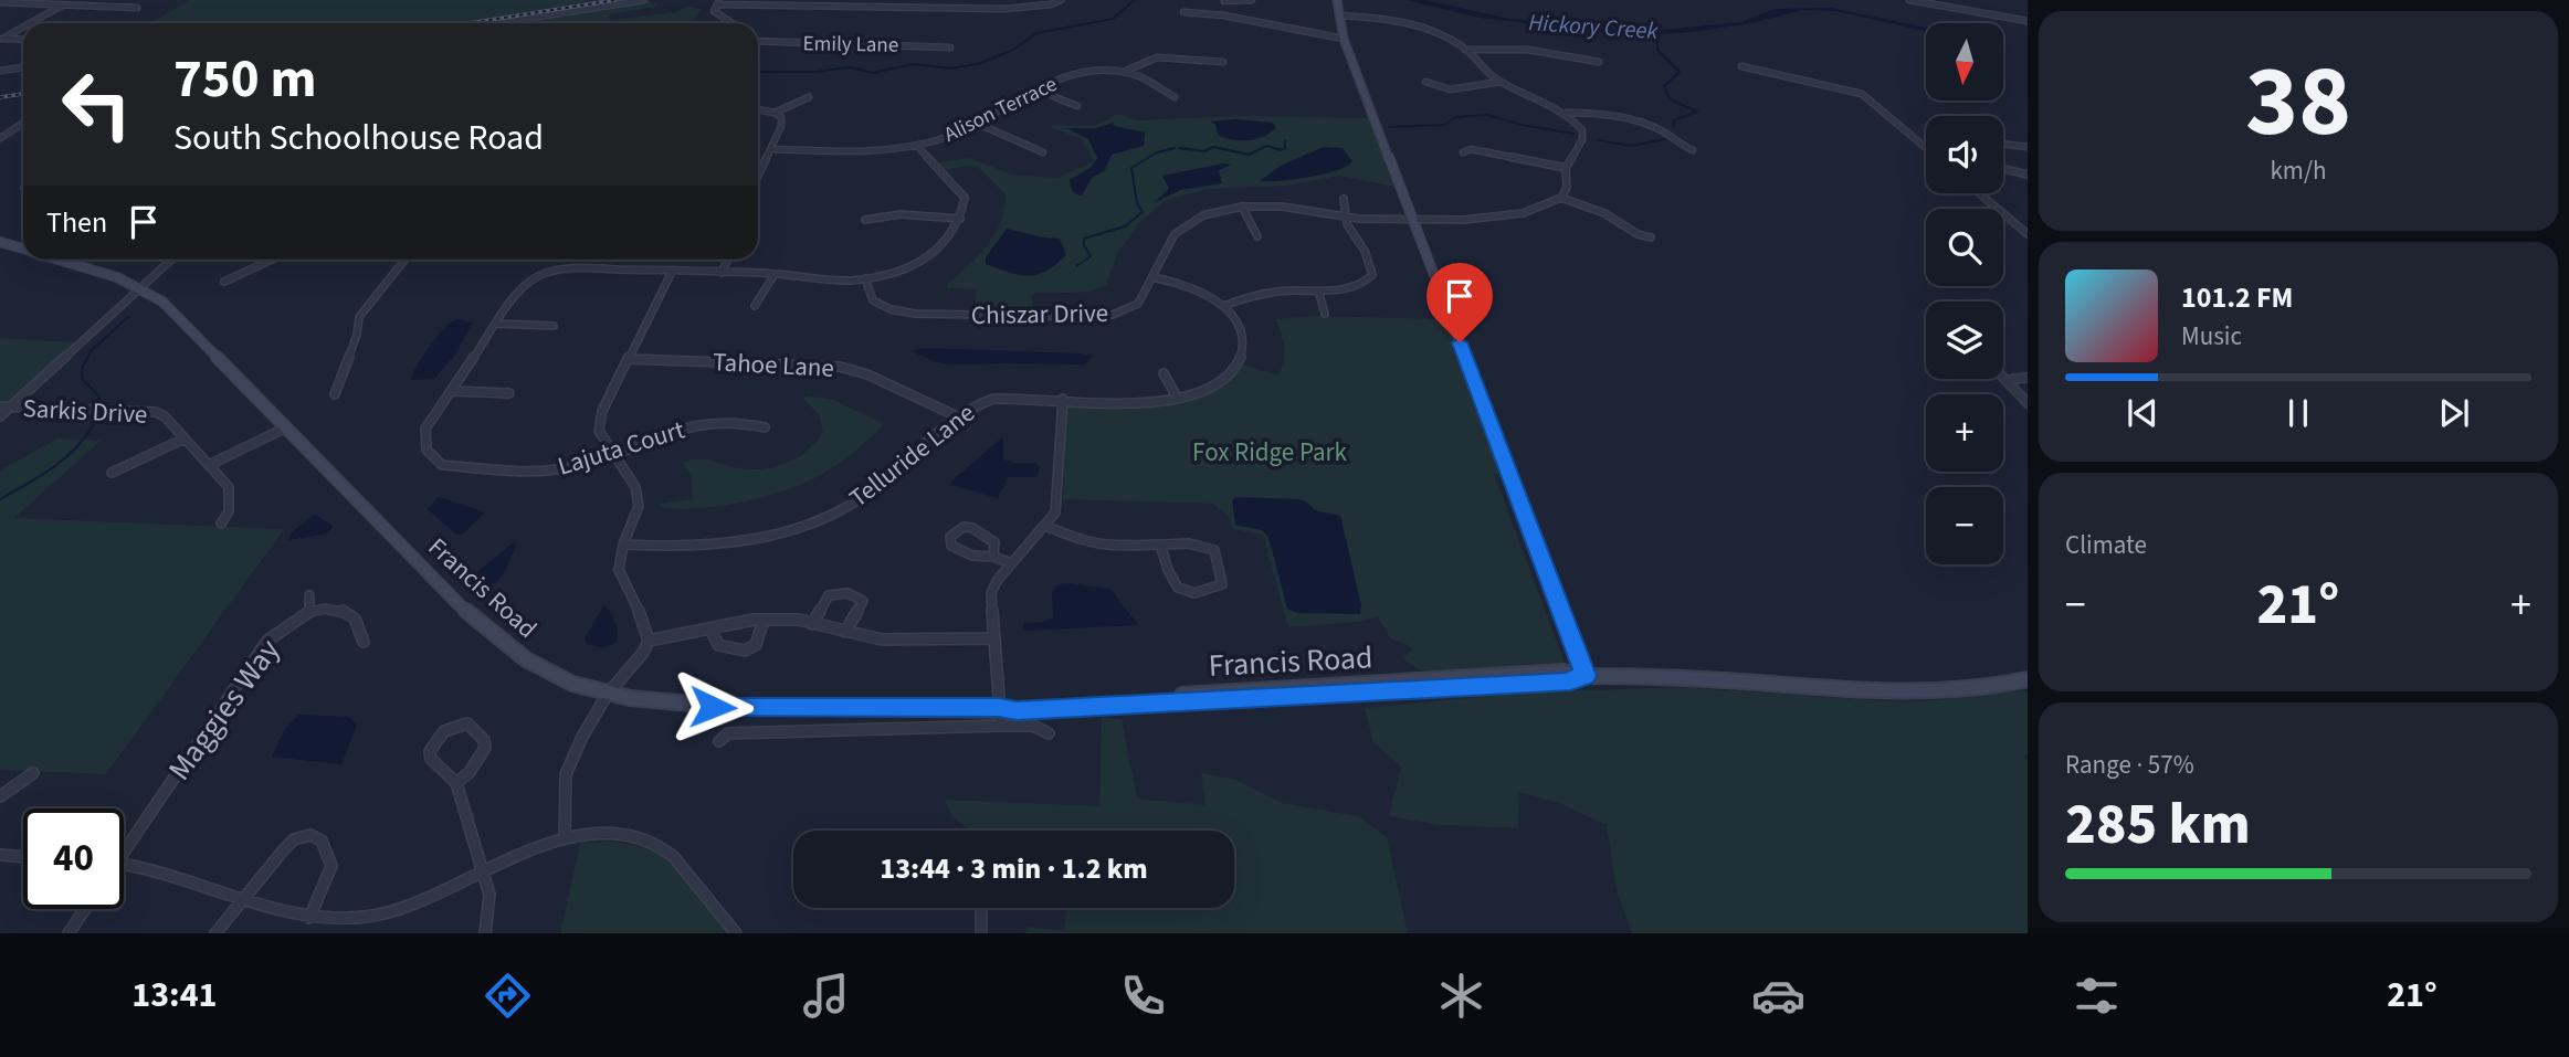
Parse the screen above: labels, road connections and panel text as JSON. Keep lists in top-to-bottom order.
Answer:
{
  "streets": {
    "street": [
      "Emily Lane",
      "Alison Terrace",
      "Chiszar Drive",
      "Tahoe Lane",
      "Sarkis Drive",
      "Lajuta Court",
      "Telluride Lane",
      "Francis Road",
      "Maggies Way"
    ]
  },
  "crossings": [
    ["Tahoe Lane", "Telluride Lane"]
  ],
  "water": ["Hickory Creek"],
  "parks": ["Fox Ridge Park"],
  "north": "bottom",
  "page": {
    "tile": [
      ["38", "km/h"],
      "Climate",
      ["Range · 57%", "285 km"]
    ],
    "map_buttons": ["+", "−"],
    "turn": ["750 m", "South Schoolhouse Road"],
    "then": "Then",
    "song": ["101.2 FM", "Music"],
    "heat": ["−", "21°", "+"],
    "limit": "40",
    "trip": "13:44 · 3 min · 1.2 km",
    "tabs": ["13:41", "21°"]
  }
}
